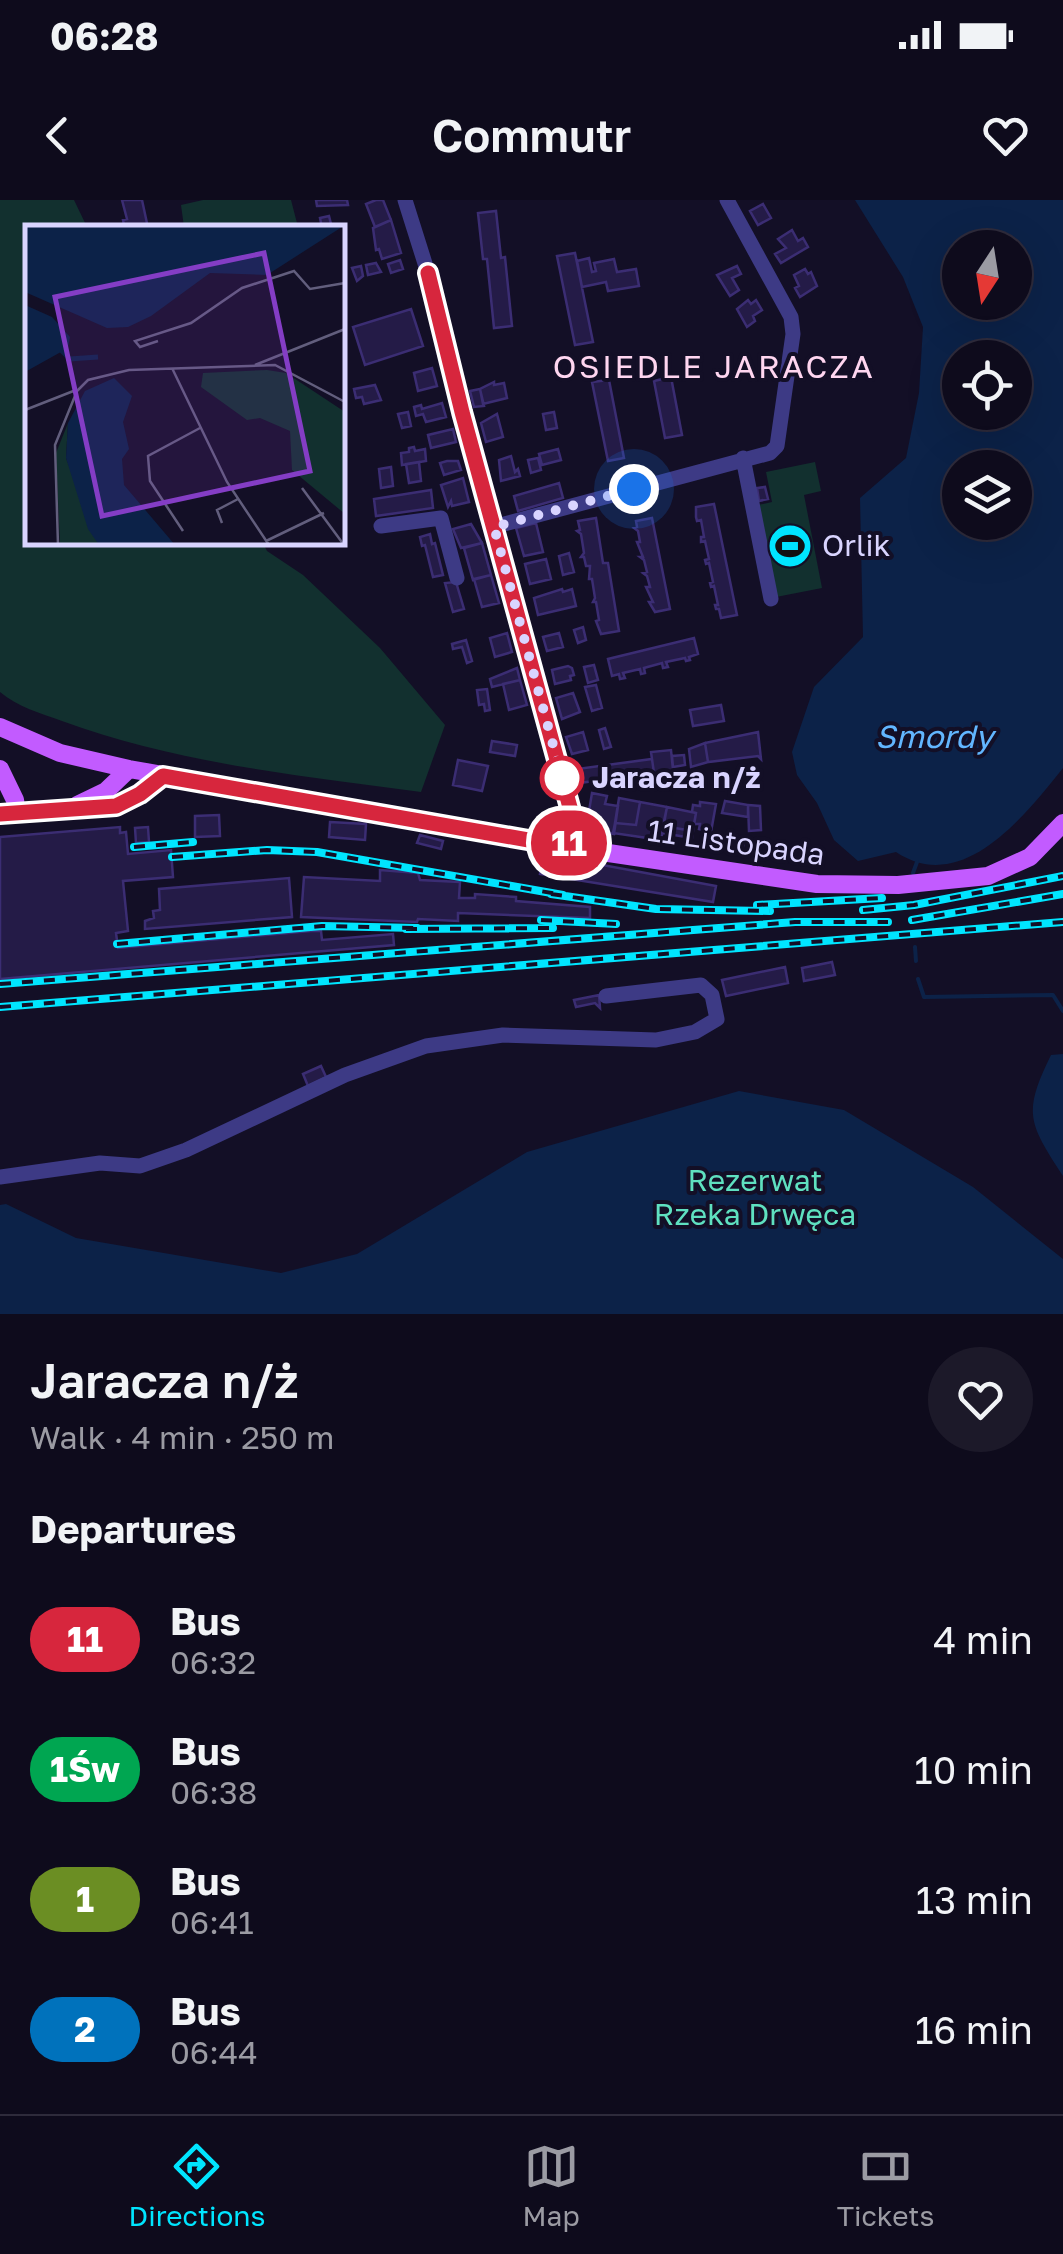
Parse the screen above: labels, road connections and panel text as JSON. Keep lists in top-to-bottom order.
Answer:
{
  "streets": {
    "main road": ["11 Listopada"]
  },
  "districts": ["OSIEDLE JARACZA"],
  "water": ["Smordy"],
  "parks": ["Rezerwat Rzeka Drwęca"],
  "places": {
    "sports": ["Orlik"],
    "other": ["Jaracza n/ż"]
  },
  "lines": ["bus line 11"],
  "north": "bottom",
  "page": {
    "status": "06:28",
    "header": "Commutr",
    "on_map": "11",
    "heading": [
      ["Jaracza n/ż", "Walk · 4 min · 250 m"],
      "Departures"
    ],
    "list": [
      {
        "mark": "11",
        "name": "Bus",
        "note": "06:32",
        "value": "4 min"
      },
      {
        "mark": "1Św",
        "name": "Bus",
        "note": "06:38",
        "value": "10 min"
      },
      {
        "mark": "1",
        "name": "Bus",
        "note": "06:41",
        "value": "13 min"
      },
      {
        "mark": "2",
        "name": "Bus",
        "note": "06:44",
        "value": "16 min"
      }
    ],
    "tabs": ["Directions", "Map", "Tickets"]
  }
}
